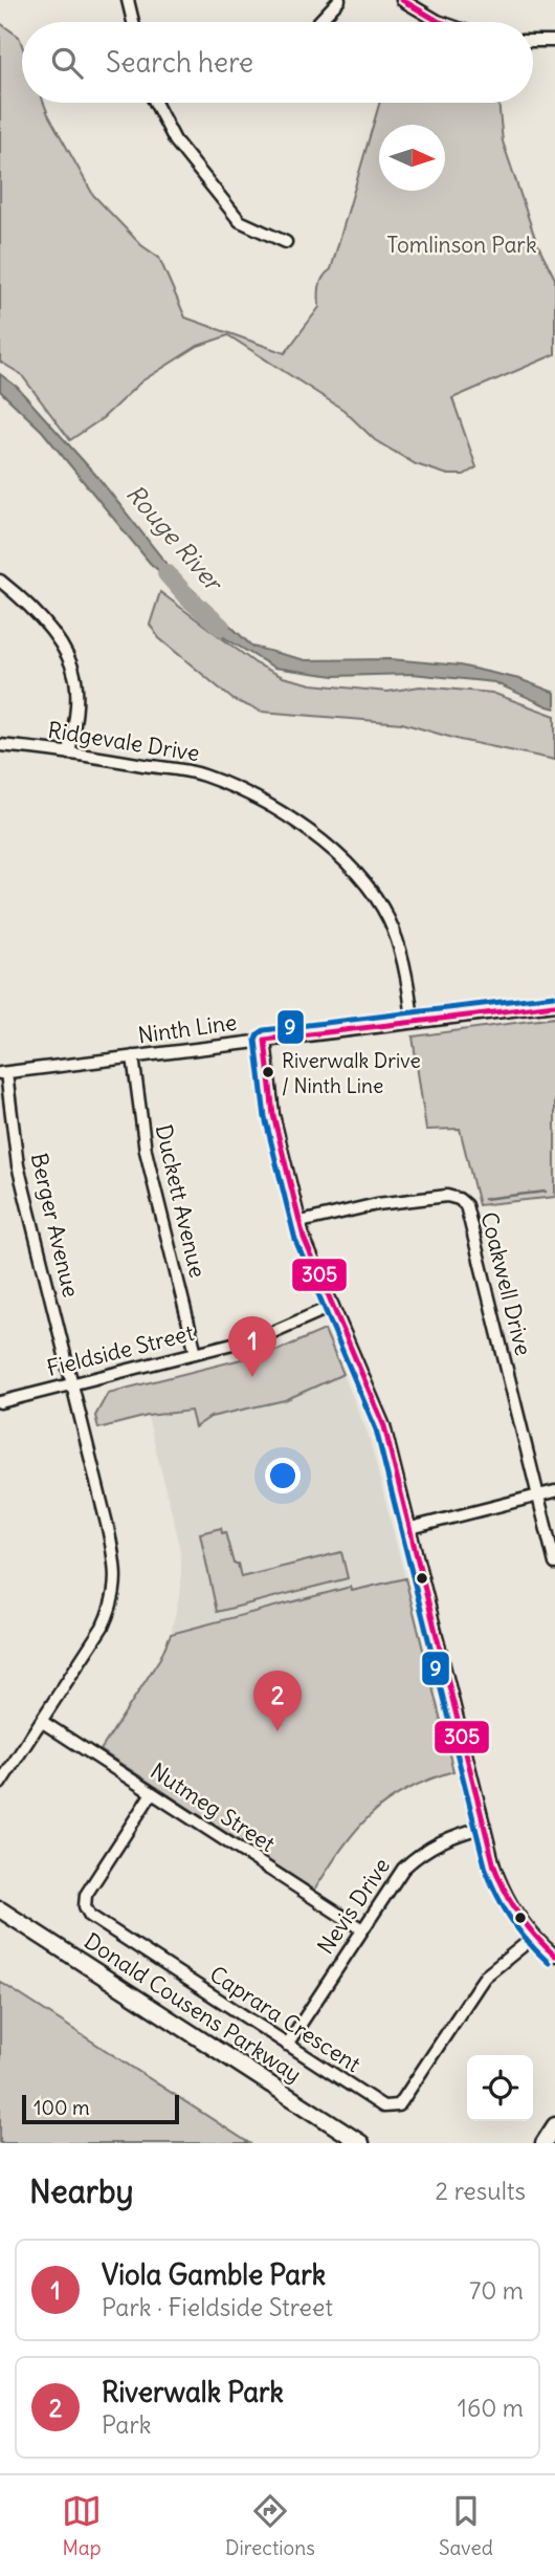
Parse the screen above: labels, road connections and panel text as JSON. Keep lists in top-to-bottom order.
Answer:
{
  "streets": {
    "main road": ["Donald Cousens Parkway"],
    "street": [
      "Ridgevale Drive",
      "Ninth Line",
      "Duckett Avenue",
      "Berger Avenue",
      "Coakwell Drive",
      "Fieldside Street",
      "Nutmeg Street",
      "Nevis Drive",
      "Caprara Crescent"
    ]
  },
  "crossings": [
    ["Ridgevale Drive", "Ninth Line"],
    ["Ninth Line", "Duckett Avenue"],
    ["Ninth Line", "Berger Avenue"],
    ["Duckett Avenue", "Fieldside Street"],
    ["Berger Avenue", "Fieldside Street"],
    ["Berger Avenue", "Nutmeg Street"],
    ["Nutmeg Street", "Nevis Drive"],
    ["Nutmeg Street", "Caprara Crescent"],
    ["Nevis Drive", "Caprara Crescent"]
  ],
  "water": ["Rouge River"],
  "parks": ["Tomlinson Park"],
  "places": ["Riverwalk Drive / Ninth Line"],
  "lines": ["transit line 305", "transit line 9"],
  "scale_bar": "100 m",
  "north": "right",
  "page": {
    "search": "Search here",
    "pins": ["1", "2"],
    "scale": "100 m",
    "heading": ["Nearby", "2 results"],
    "list": [
      {
        "mark": "1",
        "name": "Viola Gamble Park",
        "note": "Park · Fieldside Street",
        "value": "70 m"
      },
      {
        "mark": "2",
        "name": "Riverwalk Park",
        "note": "Park",
        "value": "160 m"
      }
    ],
    "nav": ["Map", "Directions", "Saved"]
  }
}
